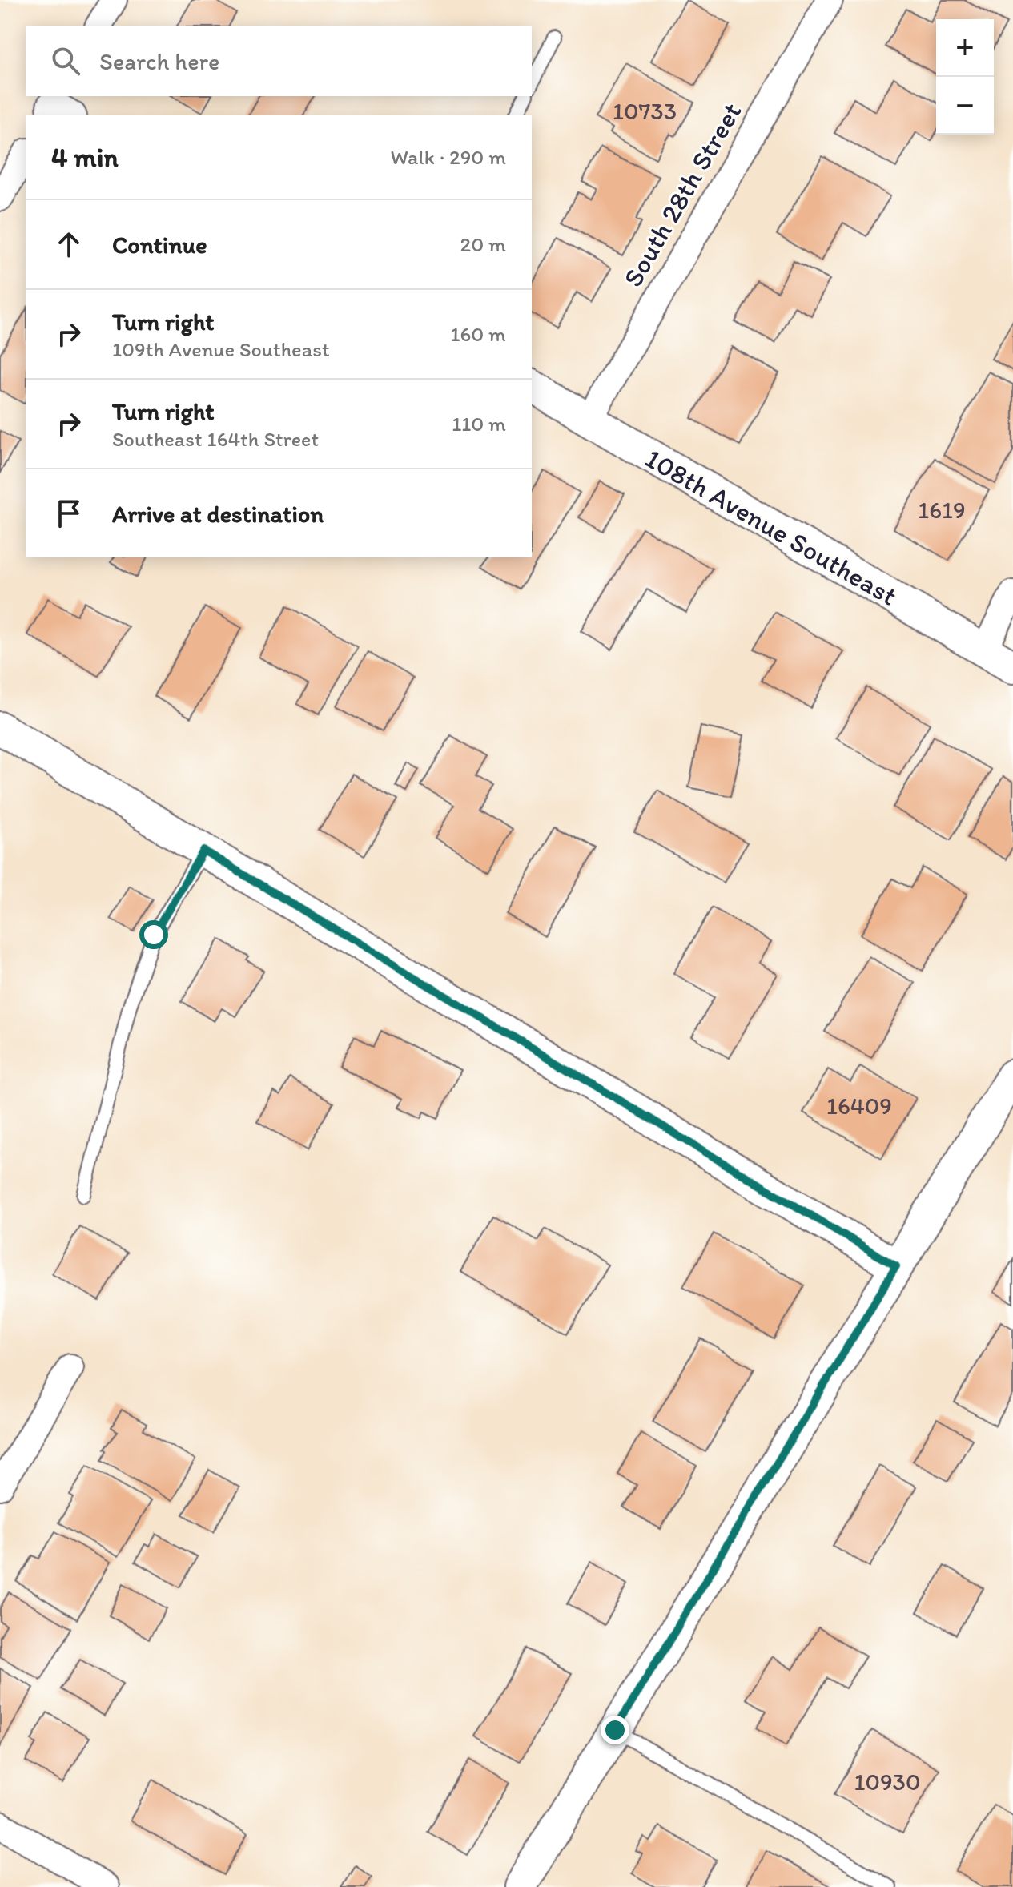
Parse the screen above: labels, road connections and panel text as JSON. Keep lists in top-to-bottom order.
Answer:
{
  "streets": {
    "street": ["South 28th Street", "108th Avenue Southeast"]
  },
  "crossings": [
    ["South 28th Street", "108th Avenue Southeast"]
  ],
  "house_numbers": [
    "10733",
    "1619",
    "16409",
    "10930"
  ],
  "page": {
    "map_buttons": ["+", "−"],
    "search": "Search here",
    "heading": ["4 min", "Walk · 290 m"],
    "list": [
      ["Continue", "20 m"],
      ["Turn right", "109th Avenue Southeast", "160 m"],
      ["Turn right", "Southeast 164th Street", "110 m"],
      "Arrive at destination"
    ]
  }
}
